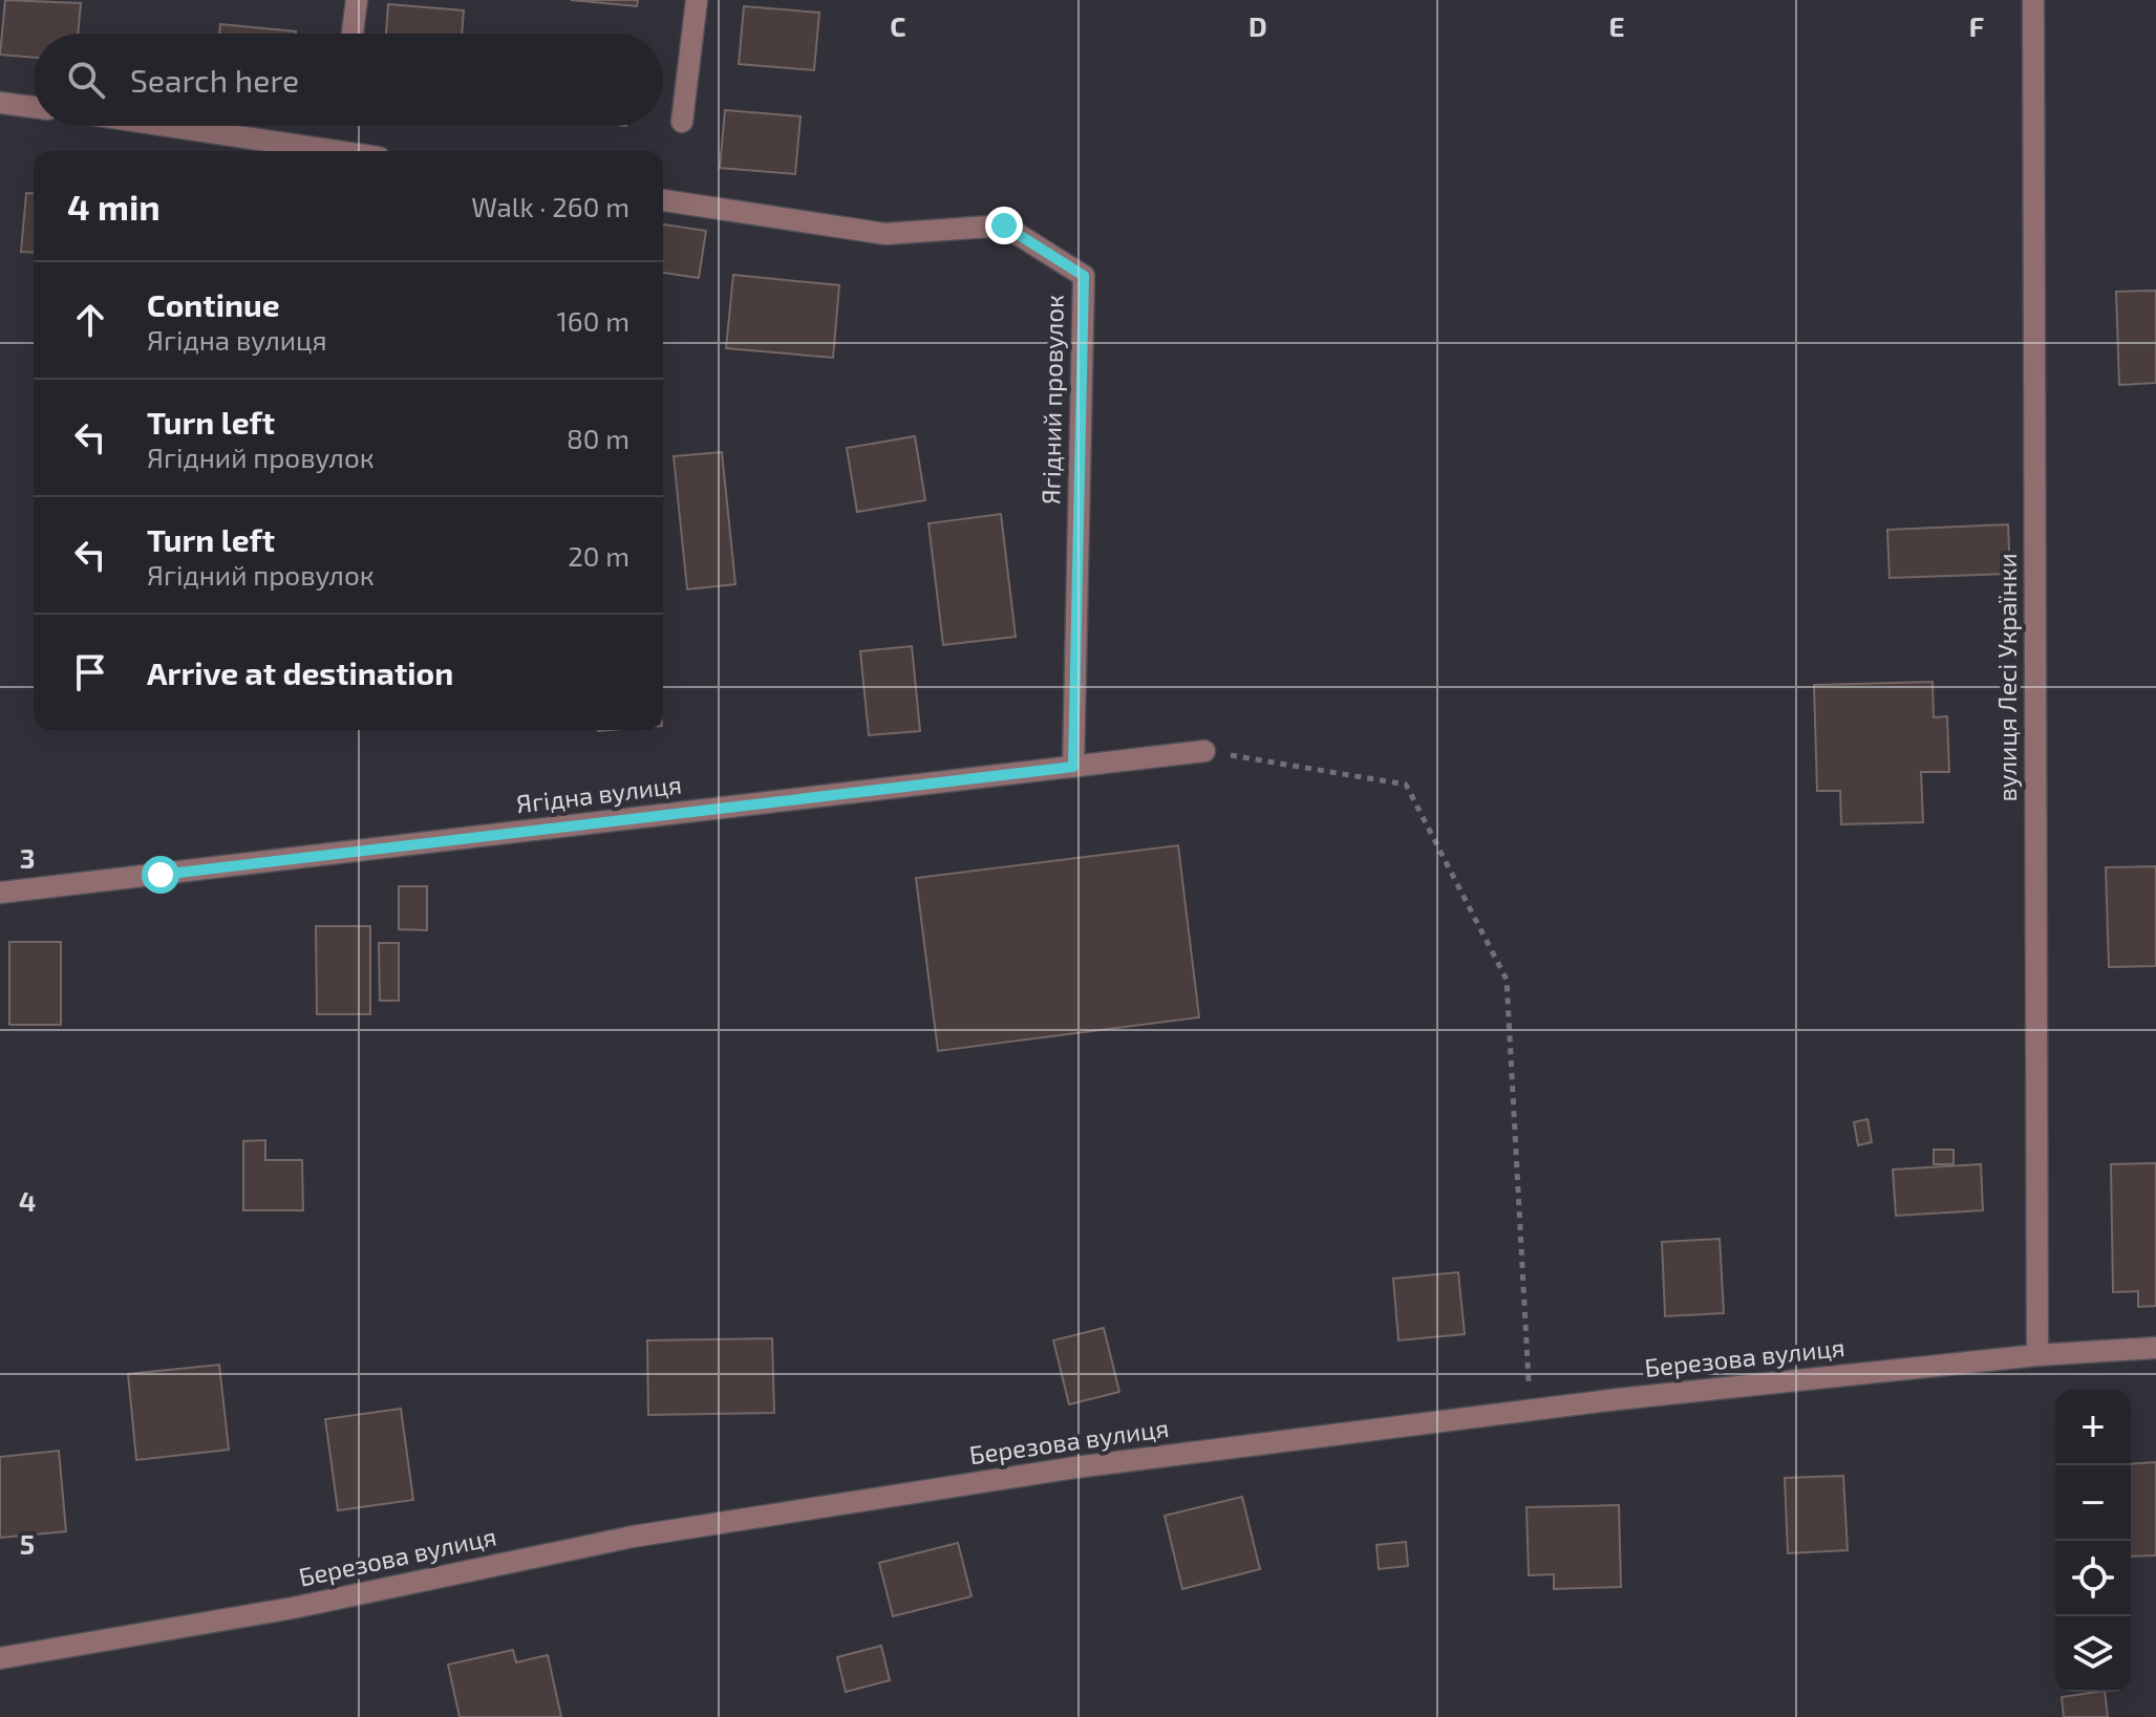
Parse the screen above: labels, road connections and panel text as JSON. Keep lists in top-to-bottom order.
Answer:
{
  "streets": {
    "street": [
      "Ягідний провулок",
      "вулиця Лесі Українки",
      "Ягідна вулиця",
      "Березова вулиця"
    ]
  },
  "crossings": [
    ["Ягідний провулок", "Ягідна вулиця"],
    ["вулиця Лесі Українки", "Березова вулиця"]
  ],
  "page": {
    "search": "Search here",
    "heading": ["4 min", "Walk · 260 m"],
    "list": [
      ["Continue", "Ягідна вулиця", "160 m"],
      ["Turn left", "Ягідний провулок", "80 m"],
      ["Turn left", "Ягідний провулок", "20 m"],
      "Arrive at destination"
    ],
    "map_buttons": ["+", "−"]
  },
  "grid": {
    "columns": [
      "C",
      "D",
      "E",
      "F"
    ],
    "rows": ["3", "4", "5"]
  }
}
